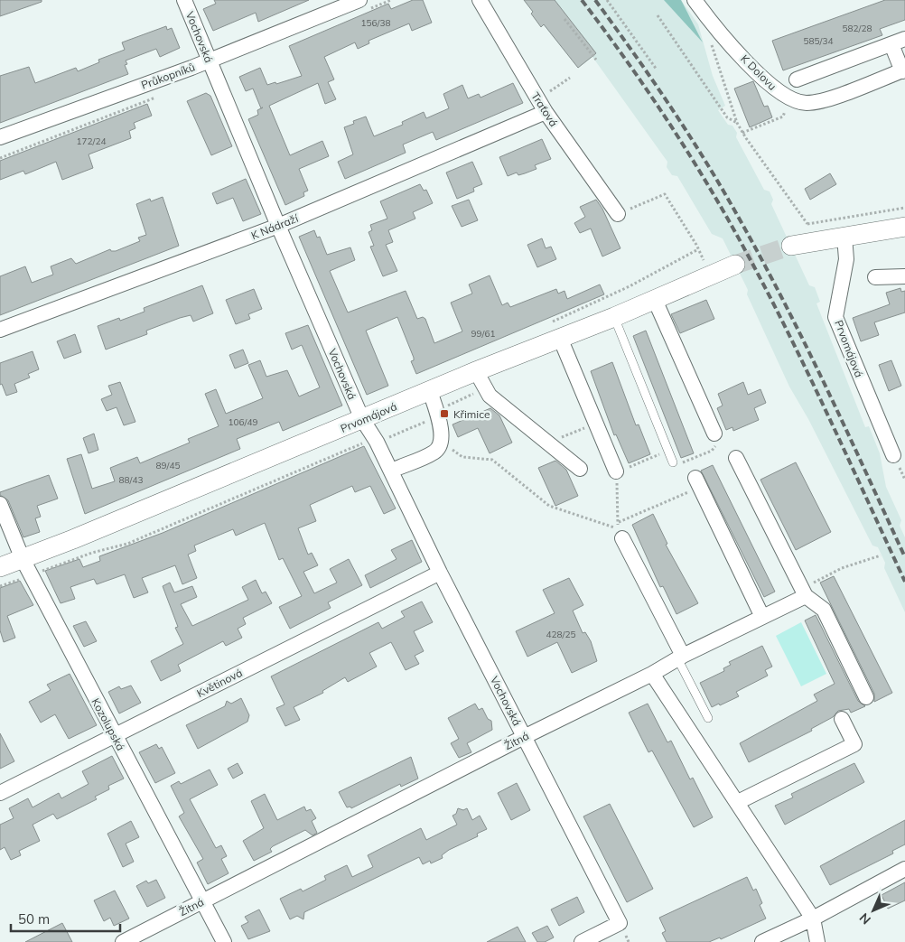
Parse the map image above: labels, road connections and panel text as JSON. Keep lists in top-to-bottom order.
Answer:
{
  "streets": {
    "street": [
      "Vochovská",
      "K Dolovu",
      "Průkopníků",
      "Traťová",
      "K Nádraží",
      "Prvomájová",
      "Květinová",
      "Kozolupská",
      "Žitná"
    ]
  },
  "crossings": [
    ["Vochovská", "Průkopníků"],
    ["Vochovská", "K Nádraží"],
    ["Vochovská", "Prvomájová"],
    ["Vochovská", "Květinová"],
    ["Vochovská", "Žitná"],
    ["Traťová", "K Nádraží"],
    ["Prvomájová", "Kozolupská"],
    ["Květinová", "Kozolupská"],
    ["Kozolupská", "Žitná"]
  ],
  "places": {
    "transit": ["Křimice"]
  },
  "house_numbers": [
    "156/38",
    "582/28",
    "585/34",
    "172/24",
    "99/61",
    "106/49",
    "89/45",
    "88/43",
    "428/25"
  ],
  "scale_bar": "50 m",
  "north": "bottom left"
}
